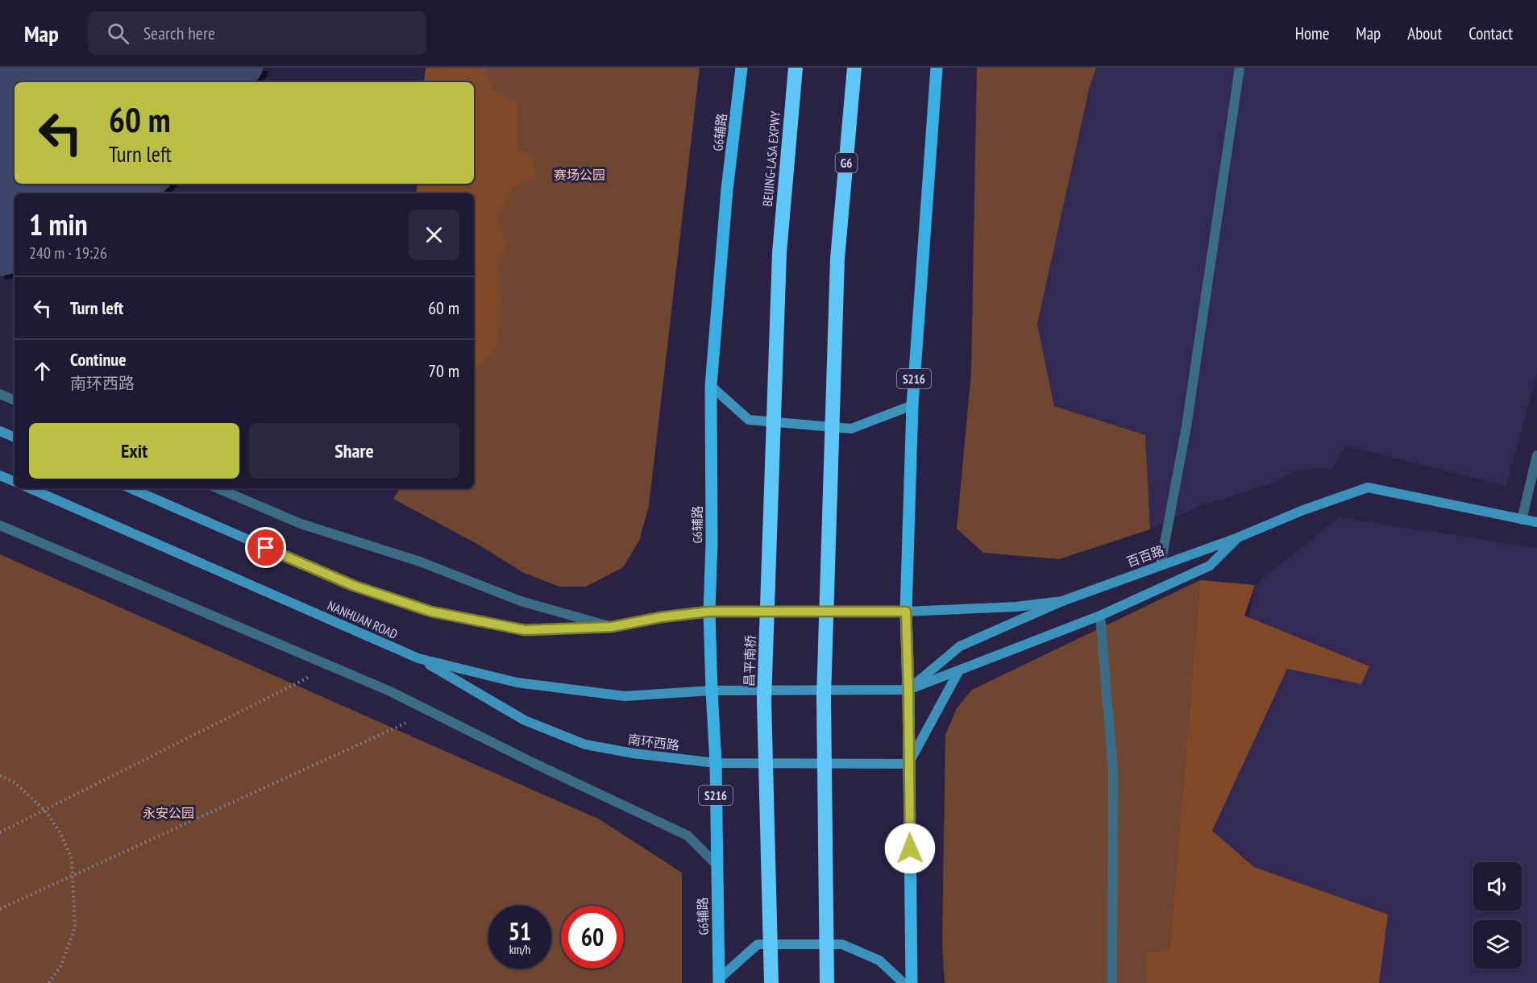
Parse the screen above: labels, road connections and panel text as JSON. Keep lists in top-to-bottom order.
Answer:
{
  "streets": {
    "highway": ["BEIJING-LASA EXPWY", "G6", "昌平南桥"],
    "main road": [
      "G6辅路",
      "S216",
      "百百路",
      "NANHUAN ROAD",
      "南环西路"
    ]
  },
  "crossings": [
    ["G6辅路", "百百路"],
    ["G6辅路", "NANHUAN ROAD"],
    ["G6辅路", "南环西路"],
    ["BEIJING-LASA EXPWY", "昌平南桥"],
    ["S216", "百百路"],
    ["S216", "NANHUAN ROAD"],
    ["S216", "南环西路"],
    ["百百路", "NANHUAN ROAD"],
    ["NANHUAN ROAD", "南环西路"]
  ],
  "parks": ["赛场公园", "永安公园"],
  "page": {
    "header": "Map",
    "search": "Search here",
    "nav": [
      "Home",
      "Map",
      "About",
      "Contact"
    ],
    "turn": ["60 m", "Turn left"],
    "heading": ["1 min", "240 m · 19:26"],
    "list": [
      {
        "name": "Turn left",
        "value": "60 m"
      },
      {
        "name": "Continue",
        "note": "南环西路",
        "value": "70 m"
      }
    ],
    "buttons": ["Exit", "Share"],
    "speed": "51 km/h",
    "limit": "60"
  }
}
